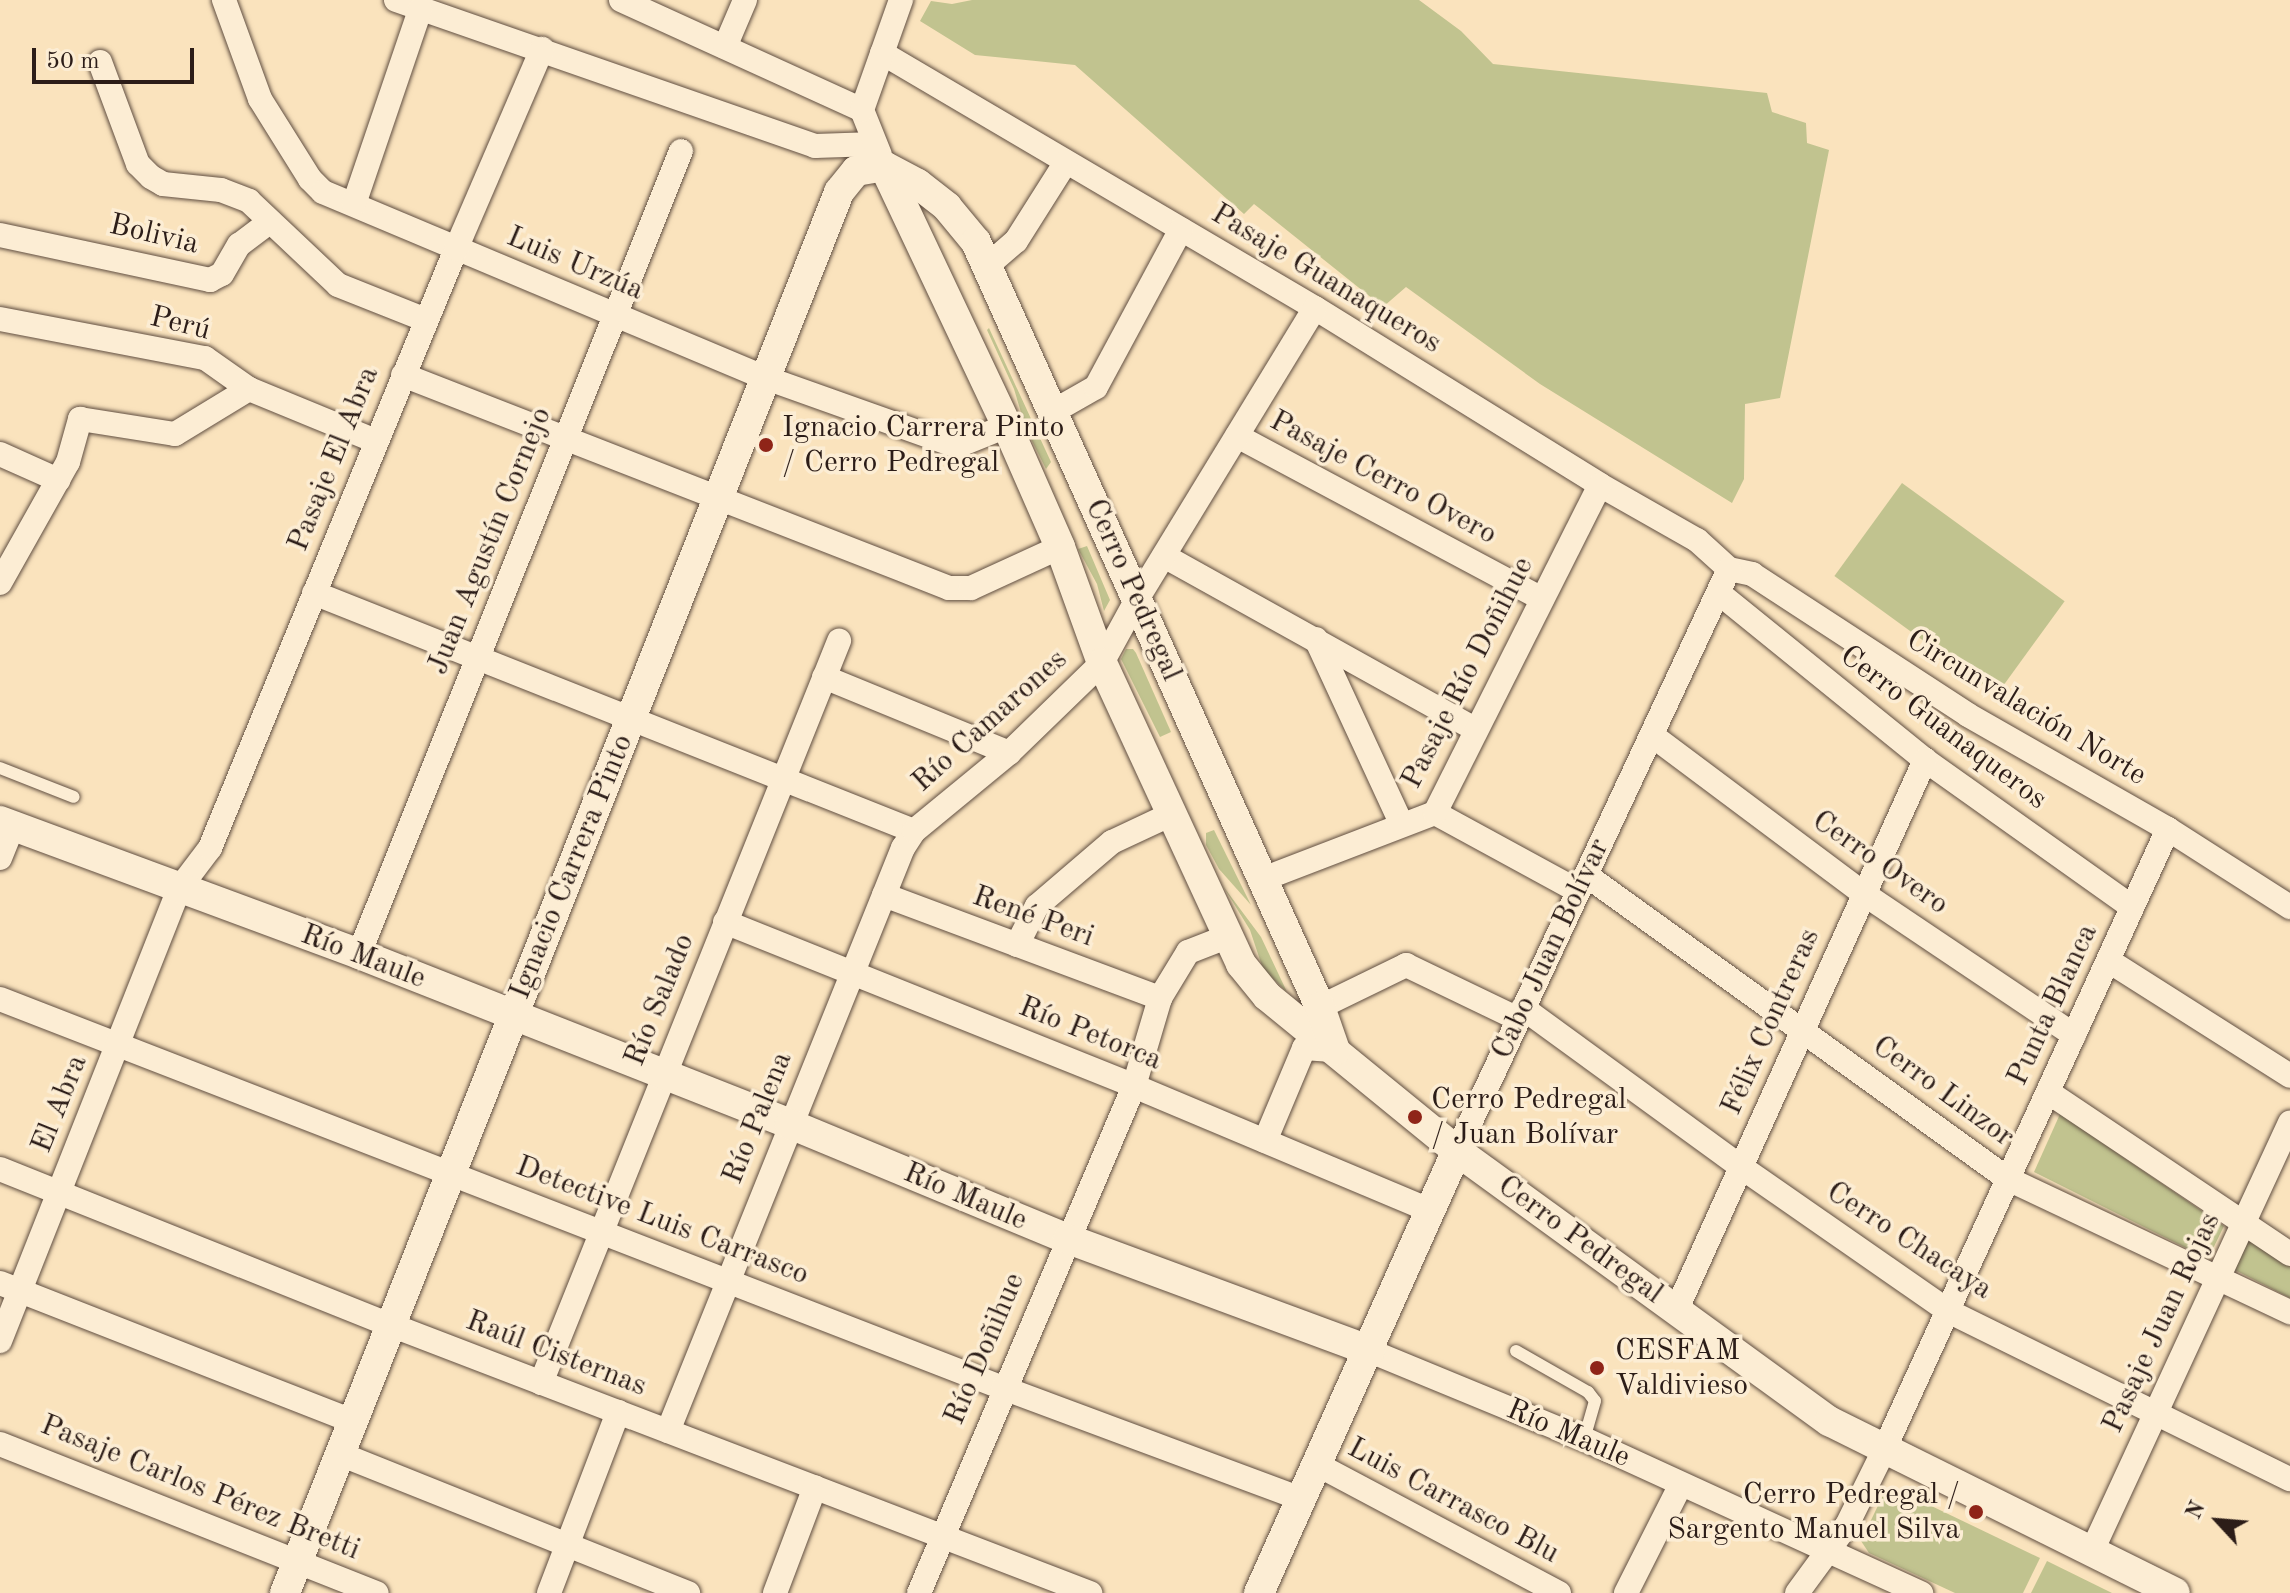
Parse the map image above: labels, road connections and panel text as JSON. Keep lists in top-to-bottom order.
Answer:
{
  "streets": {
    "street": [
      "Bolivia",
      "Luis Urzúa",
      "Pasaje Guanaqueros",
      "Perú",
      "Pasaje El Abra",
      "Pasaje Cerro Overo",
      "Juan Agustín Cornejo",
      "Cerro Pedregal",
      "Pasaje Río Doñihue",
      "Circunvalación Norte",
      "Río Camarones",
      "Cerro Guanaqueros",
      "Cerro Overo",
      "Ignacio Carrera Pinto",
      "René Peri",
      "Cabo Juan Bolívar",
      "Río Maule",
      "Río Salado",
      "Punta Blanca",
      "Félix Contreras",
      "Río Petorca",
      "Cerro Linzor",
      "El Abra",
      "Río Palena",
      "Detective Luis Carrasco",
      "Cerro Chacaya",
      "Pasaje Juan Rojas",
      "Río Doñihue",
      "Raúl Cisternas",
      "Pasaje Carlos Pérez Bretti",
      "Luis Carrasco Blu"
    ]
  },
  "crossings": [
    ["Luis Urzúa", "Pasaje El Abra"],
    ["Luis Urzúa", "Juan Agustín Cornejo"],
    ["Luis Urzúa", "Cerro Pedregal"],
    ["Luis Urzúa", "Ignacio Carrera Pinto"],
    ["Pasaje Guanaqueros", "Pasaje Río Doñihue"],
    ["Pasaje Guanaqueros", "Circunvalación Norte"],
    ["Pasaje Guanaqueros", "Río Camarones"],
    ["Pasaje Guanaqueros", "Cabo Juan Bolívar"],
    ["Perú", "Pasaje El Abra"],
    ["Pasaje El Abra", "Río Camarones"],
    ["Pasaje El Abra", "Río Maule"],
    ["Pasaje El Abra", "El Abra"],
    ["Pasaje Cerro Overo", "Pasaje Río Doñihue"],
    ["Pasaje Cerro Overo", "Río Camarones"],
    ["Juan Agustín Cornejo", "Río Camarones"],
    ["Juan Agustín Cornejo", "Río Maule"],
    ["Cerro Pedregal", "Pasaje Río Doñihue"],
    ["Cerro Pedregal", "Río Camarones"],
    ["Cerro Pedregal", "Ignacio Carrera Pinto"],
    ["Cerro Pedregal", "Cabo Juan Bolívar"],
    ["Cerro Pedregal", "Punta Blanca"],
    ["Cerro Pedregal", "Félix Contreras"],
    ["Cerro Pedregal", "Cerro Chacaya"],
    ["Cerro Pedregal", "Pasaje Juan Rojas"],
    ["Cerro Pedregal", "Río Doñihue"],
    ["Pasaje Río Doñihue", "Cerro Linzor"],
    ["Circunvalación Norte", "Cabo Juan Bolívar"],
    ["Circunvalación Norte", "Punta Blanca"],
    ["Río Camarones", "Ignacio Carrera Pinto"],
    ["Río Camarones", "Río Salado"],
    ["Río Camarones", "Río Palena"],
    ["Cerro Guanaqueros", "Cabo Juan Bolívar"],
    ["Cerro Guanaqueros", "Punta Blanca"],
    ["Cerro Guanaqueros", "Félix Contreras"],
    ["Cerro Overo", "Cabo Juan Bolívar"],
    ["Cerro Overo", "Punta Blanca"],
    ["Cerro Overo", "Félix Contreras"],
    ["Ignacio Carrera Pinto", "Río Maule"],
    ["Ignacio Carrera Pinto", "Detective Luis Carrasco"],
    ["Ignacio Carrera Pinto", "Raúl Cisternas"],
    ["Ignacio Carrera Pinto", "Pasaje Carlos Pérez Bretti"],
    ["René Peri", "Río Palena"],
    ["René Peri", "Río Doñihue"],
    ["Cabo Juan Bolívar", "Río Maule"],
    ["Cabo Juan Bolívar", "Río Petorca"],
    ["Cabo Juan Bolívar", "Cerro Linzor"],
    ["Cabo Juan Bolívar", "Detective Luis Carrasco"],
    ["Cabo Juan Bolívar", "Cerro Chacaya"],
    ["Cabo Juan Bolívar", "Luis Carrasco Blu"],
    ["Río Maule", "Río Salado"],
    ["Río Maule", "Punta Blanca"],
    ["Río Maule", "El Abra"],
    ["Río Maule", "Río Palena"],
    ["Río Maule", "Río Doñihue"],
    ["Río Salado", "Río Petorca"],
    ["Río Salado", "Detective Luis Carrasco"],
    ["Río Salado", "Raúl Cisternas"],
    ["Punta Blanca", "Cerro Linzor"],
    ["Punta Blanca", "Cerro Chacaya"],
    ["Félix Contreras", "Cerro Linzor"],
    ["Félix Contreras", "Cerro Chacaya"],
    ["Río Petorca", "Río Palena"],
    ["Río Petorca", "Río Doñihue"],
    ["Cerro Linzor", "Pasaje Juan Rojas"],
    ["El Abra", "Detective Luis Carrasco"],
    ["El Abra", "Raúl Cisternas"],
    ["Río Palena", "Detective Luis Carrasco"],
    ["Río Palena", "Raúl Cisternas"],
    ["Detective Luis Carrasco", "Río Doñihue"],
    ["Cerro Chacaya", "Pasaje Juan Rojas"],
    ["Río Doñihue", "Raúl Cisternas"]
  ],
  "places": [
    "Ignacio Carrera Pinto / Cerro Pedregal",
    "Cerro Pedregal / Juan Bolívar",
    "CESFAM Valdivieso",
    "Cerro Pedregal / Sargento Manuel Silva"
  ],
  "scale_bar": "50 m",
  "north": "top left"
}
